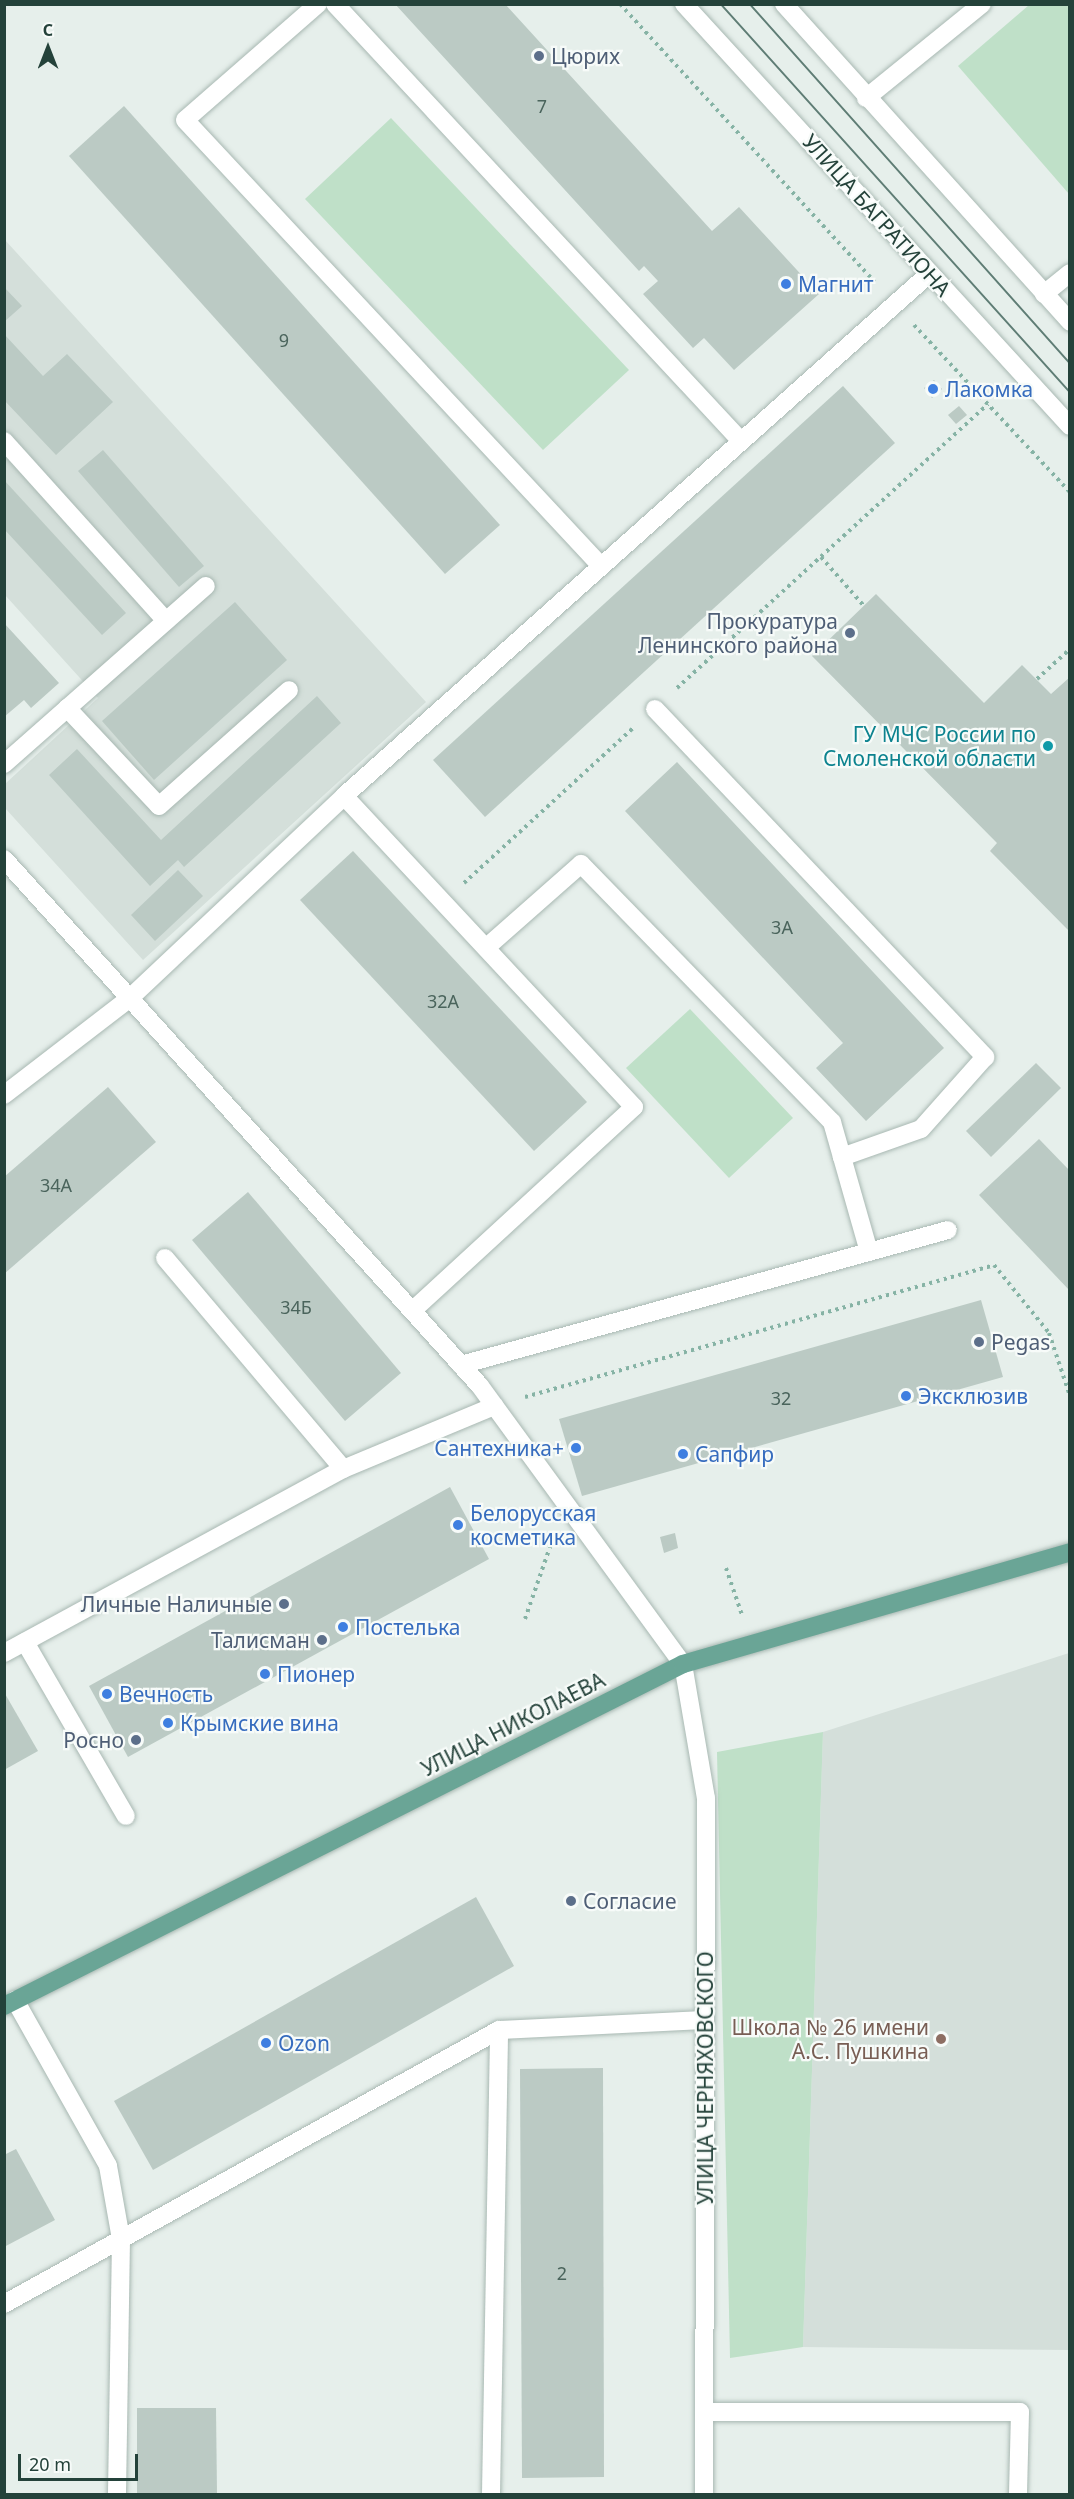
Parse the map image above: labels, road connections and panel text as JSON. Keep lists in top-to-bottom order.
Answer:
{
  "streets": {
    "main road": ["УЛИЦА НИКОЛАЕВА"],
    "street": ["УЛИЦА БАГРАТИОНА", "УЛИЦА ЧЕРНЯХОВСКОГО"]
  },
  "crossings": [
    ["УЛИЦА НИКОЛАЕВА", "УЛИЦА ЧЕРНЯХОВСКОГО"]
  ],
  "places": [
    "Цюрих",
    "Магнит",
    "Лакомка",
    "Прокуратура Ленинского района",
    "ГУ МЧС России по Смоленской области",
    "Pegas",
    "Эксклюзив",
    "Сантехника+",
    "Сапфир",
    "Белорусская косметика",
    "Личные Наличные",
    "Постелька",
    "Талисман",
    "Пионер",
    "Вечность",
    "Крымские вина",
    "Росно",
    "Согласие",
    "Школа № 26 имени А.С. Пушкина",
    "Ozon"
  ],
  "house_numbers": [
    "7",
    "9",
    "3А",
    "32А",
    "34А",
    "34Б",
    "32",
    "2"
  ],
  "scale_bar": "20 m",
  "north": "top"
}
